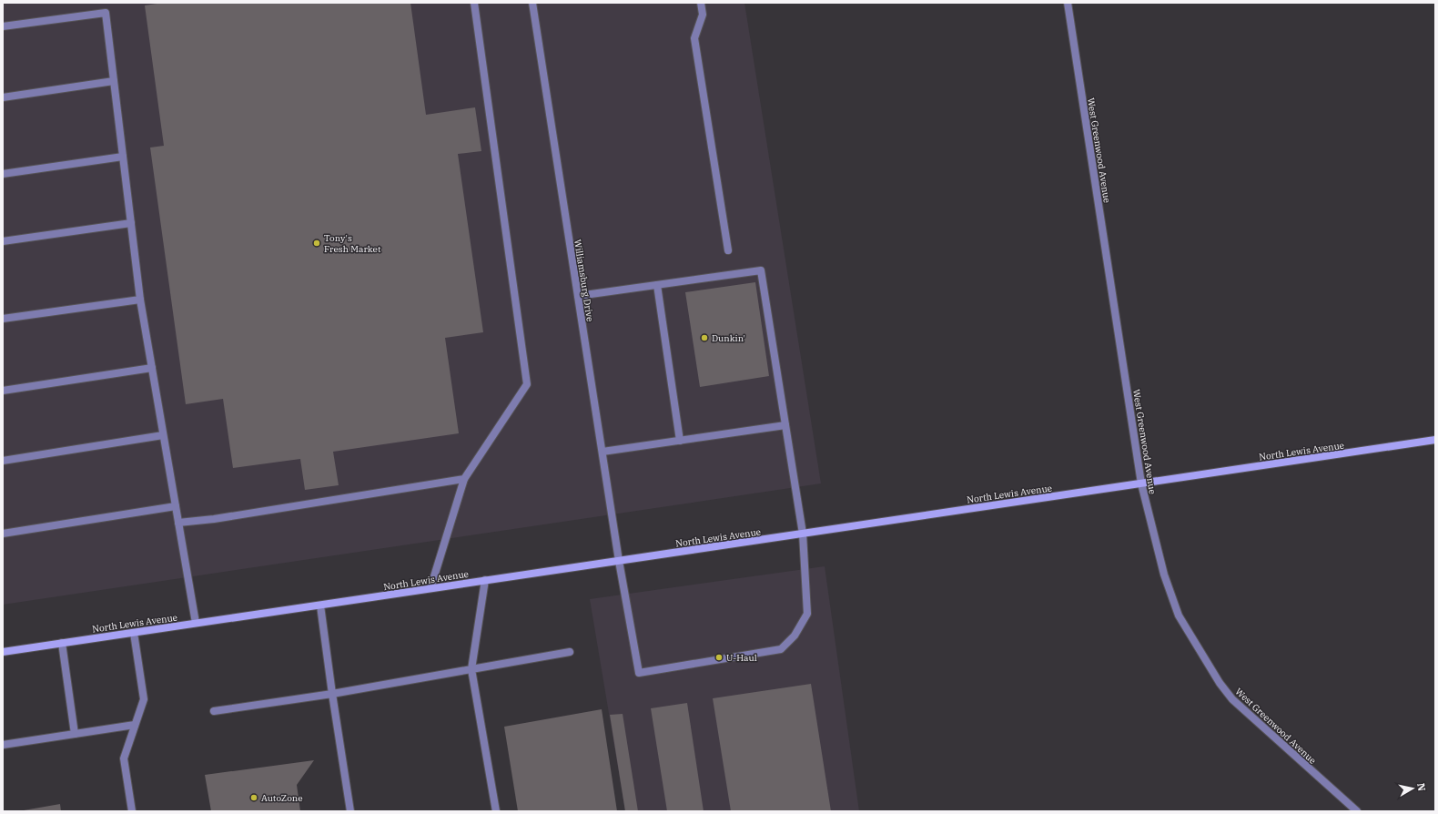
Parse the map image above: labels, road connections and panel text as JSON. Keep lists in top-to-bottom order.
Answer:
{
  "streets": {
    "main road": ["North Lewis Avenue"],
    "street": ["West Greenwood Avenue", "Williamsburg Drive"]
  },
  "crossings": [
    ["West Greenwood Avenue", "North Lewis Avenue"],
    ["Williamsburg Drive", "North Lewis Avenue"]
  ],
  "places": [
    "Tony's Fresh Market",
    "Dunkin'",
    "U-Haul",
    "AutoZone"
  ],
  "north": "right"
}
